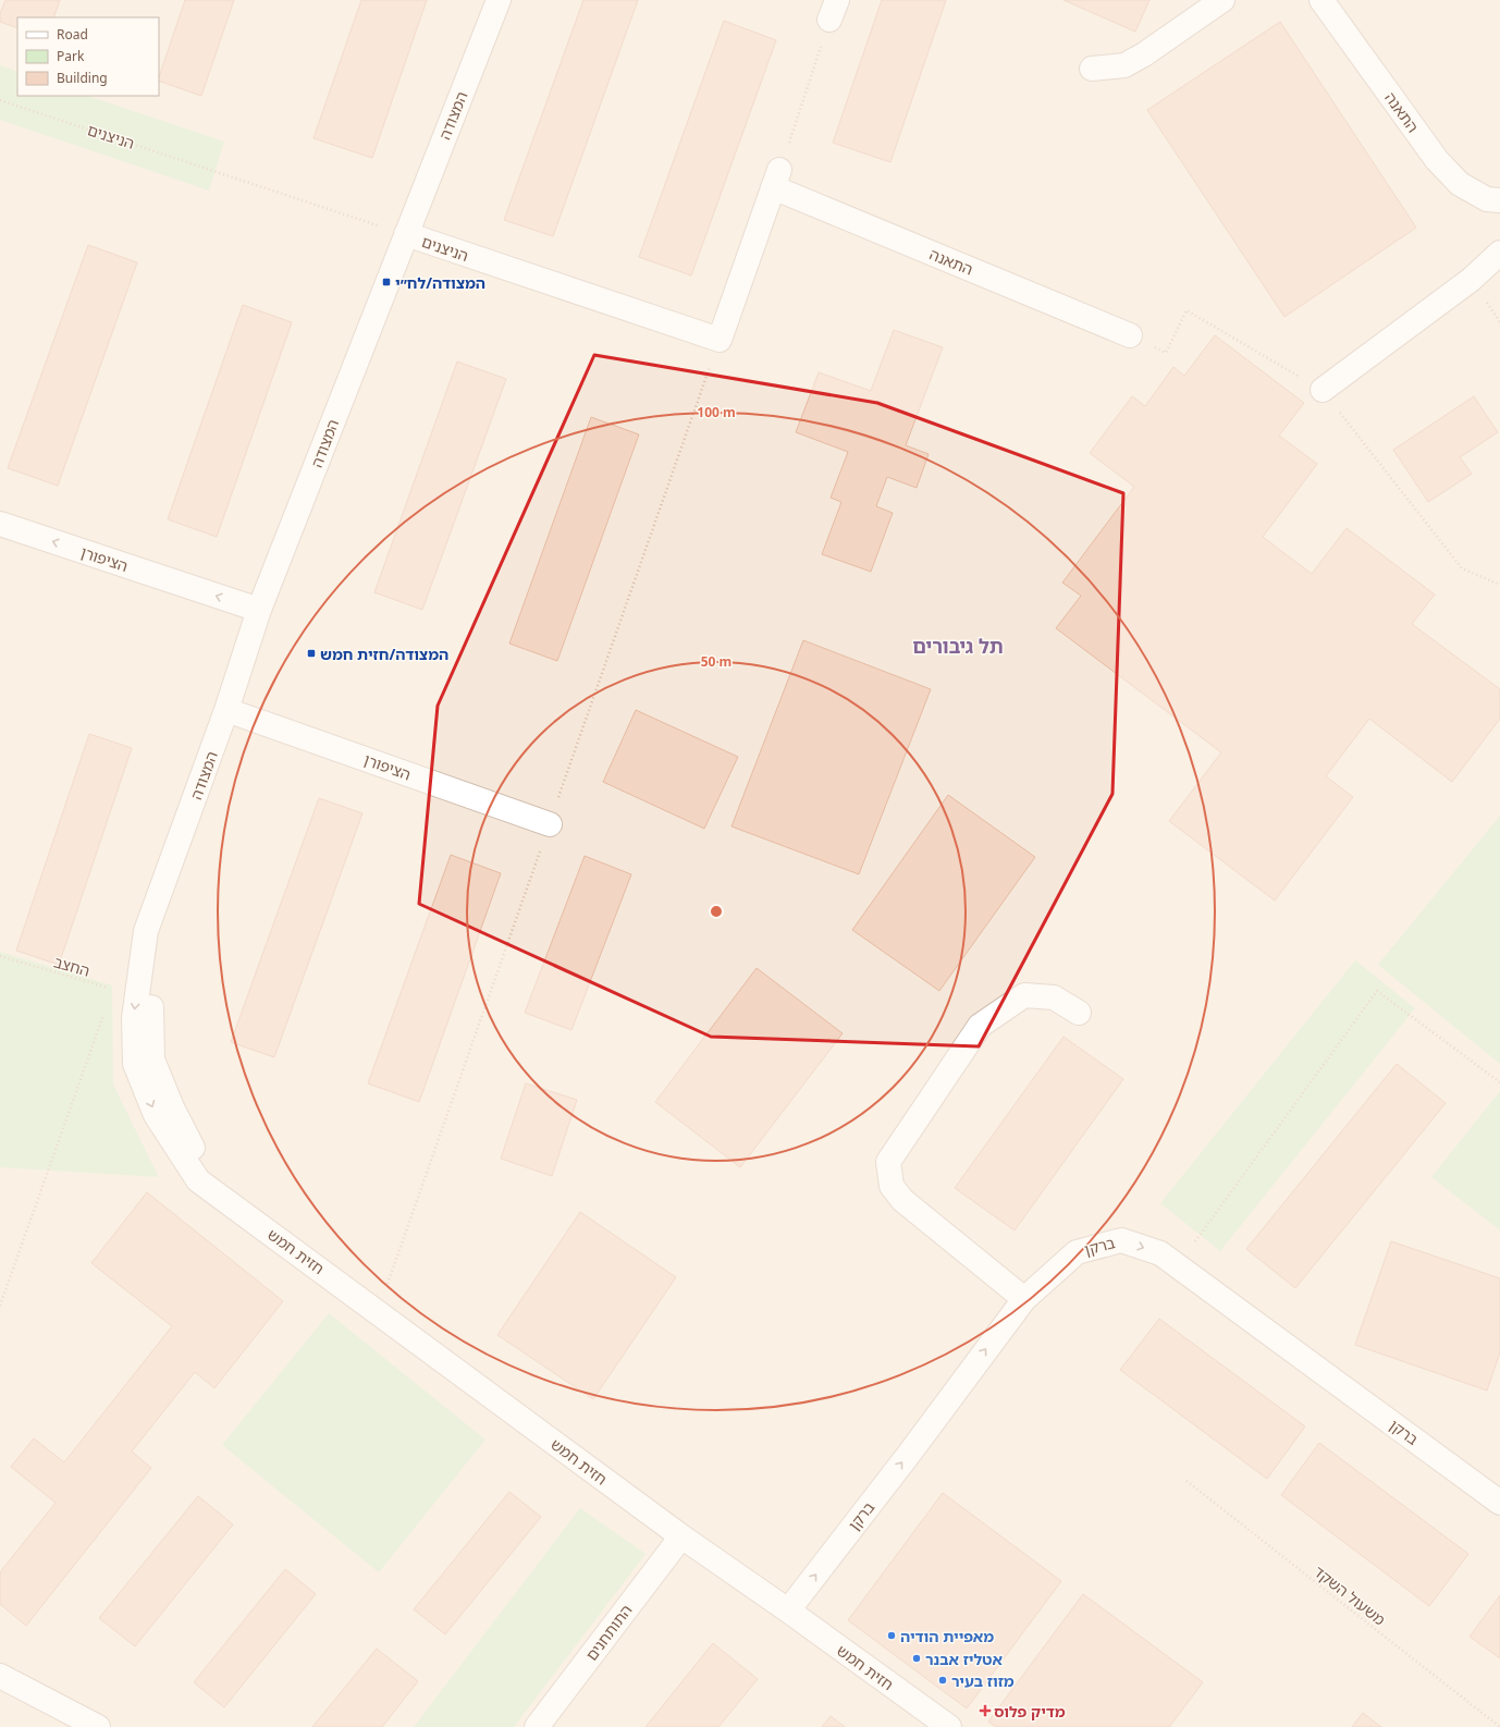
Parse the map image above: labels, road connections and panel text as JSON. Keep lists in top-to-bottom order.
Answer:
{
  "streets": {
    "street": [
      "התאנה",
      "המצודה",
      "הניצנים",
      "הציפורן",
      "ברקן",
      "חזית חמש",
      "התותחנים"
    ],
    "path": ["החצב", "משעול השקד"]
  },
  "crossings": [
    ["התאנה", "הניצנים"],
    ["המצודה", "הניצנים"],
    ["המצודה", "הציפורן"],
    ["המצודה", "החצב"],
    ["המצודה", "חזית חמש"],
    ["ברקן", "חזית חמש"],
    ["חזית חמש", "התותחנים"]
  ],
  "one_way": ["הציפורן", "ברקן"],
  "districts": ["תל גיבורים"],
  "places": {
    "transit": ["המצודה/לח״י", "המצודה/חזית חמש"],
    "other": ["מאפיית הודיה", "אטליז אבנר", "מזוז בעיר"],
    "health": ["מדיק פלוס"]
  },
  "legend": ["Road", "Park", "Building"],
  "rings": ["100 m", "50 m"]
}
